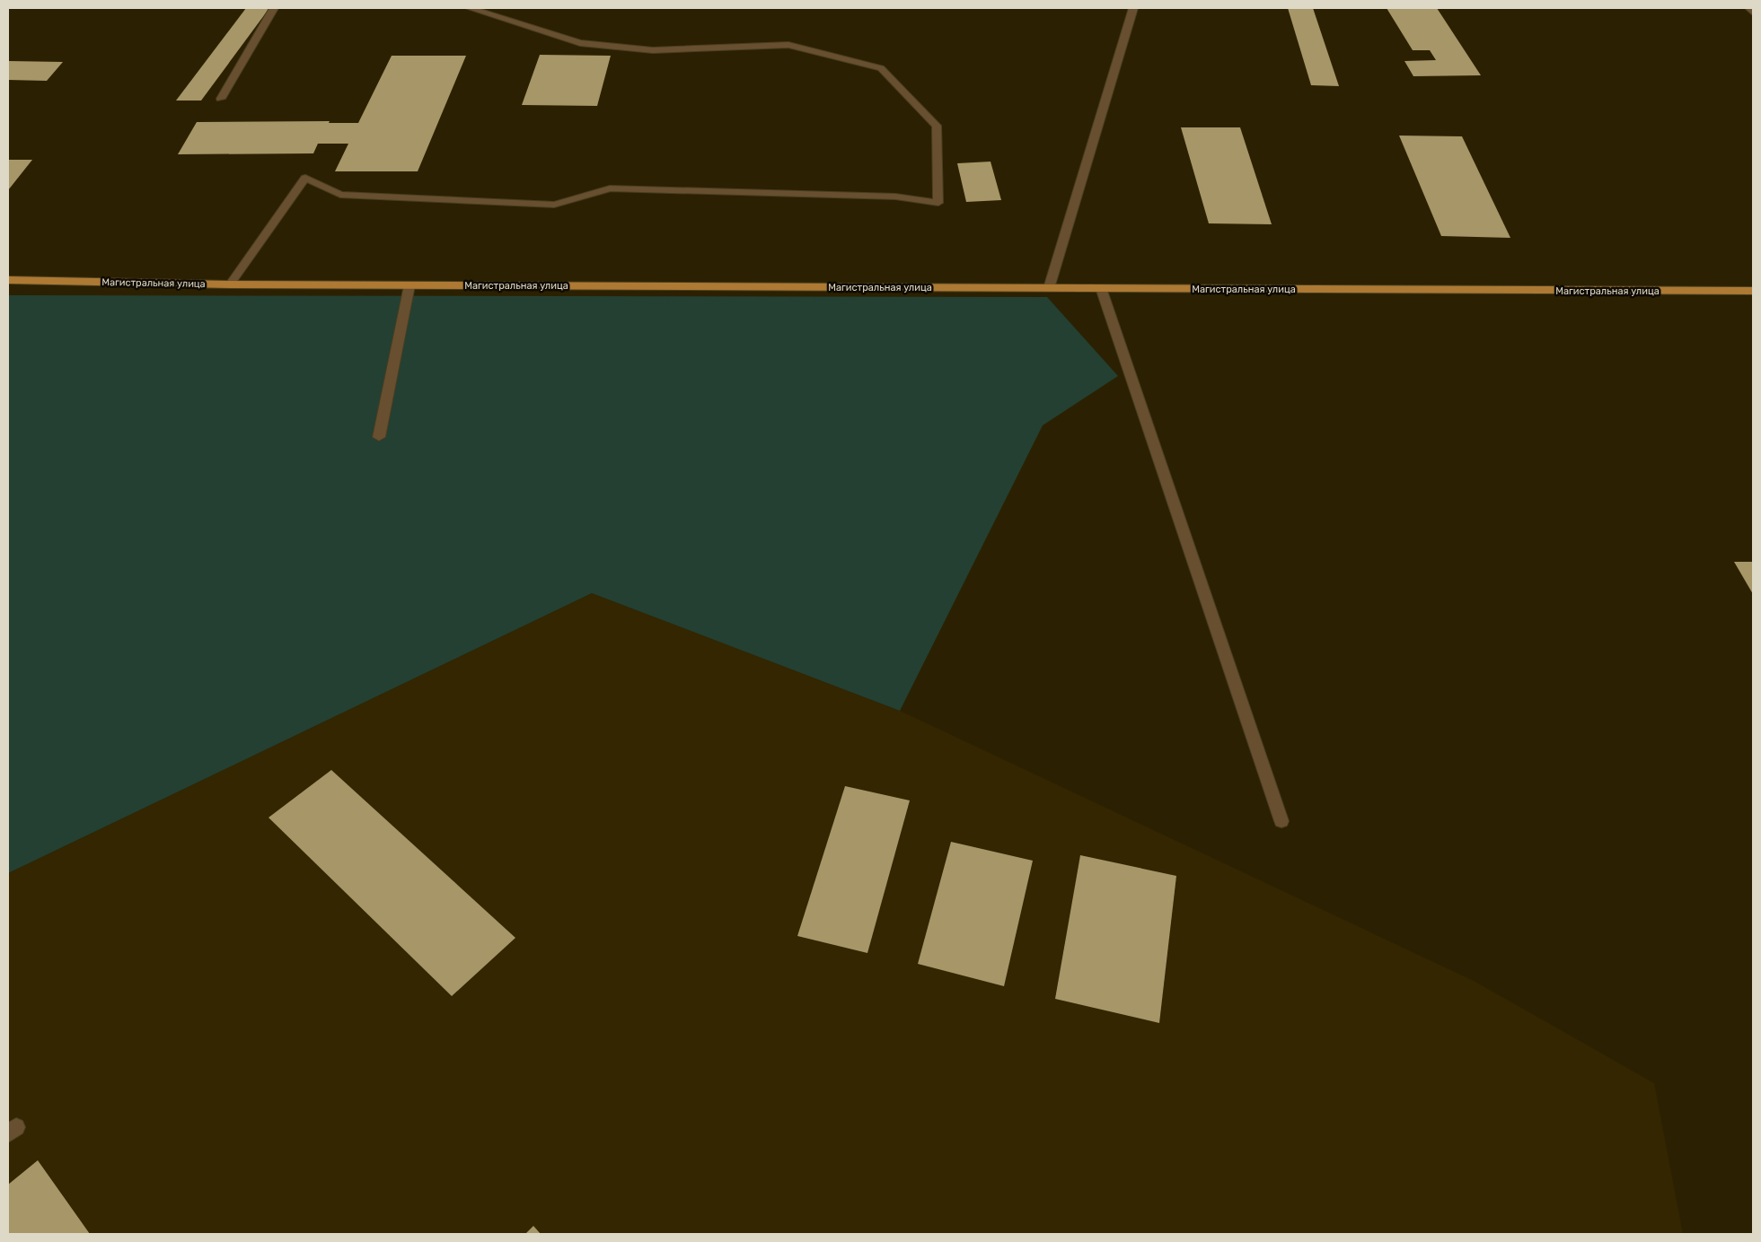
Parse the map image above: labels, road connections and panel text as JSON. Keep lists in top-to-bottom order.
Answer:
{
  "streets": {
    "main road": ["Магистральная улица"]
  }
}
